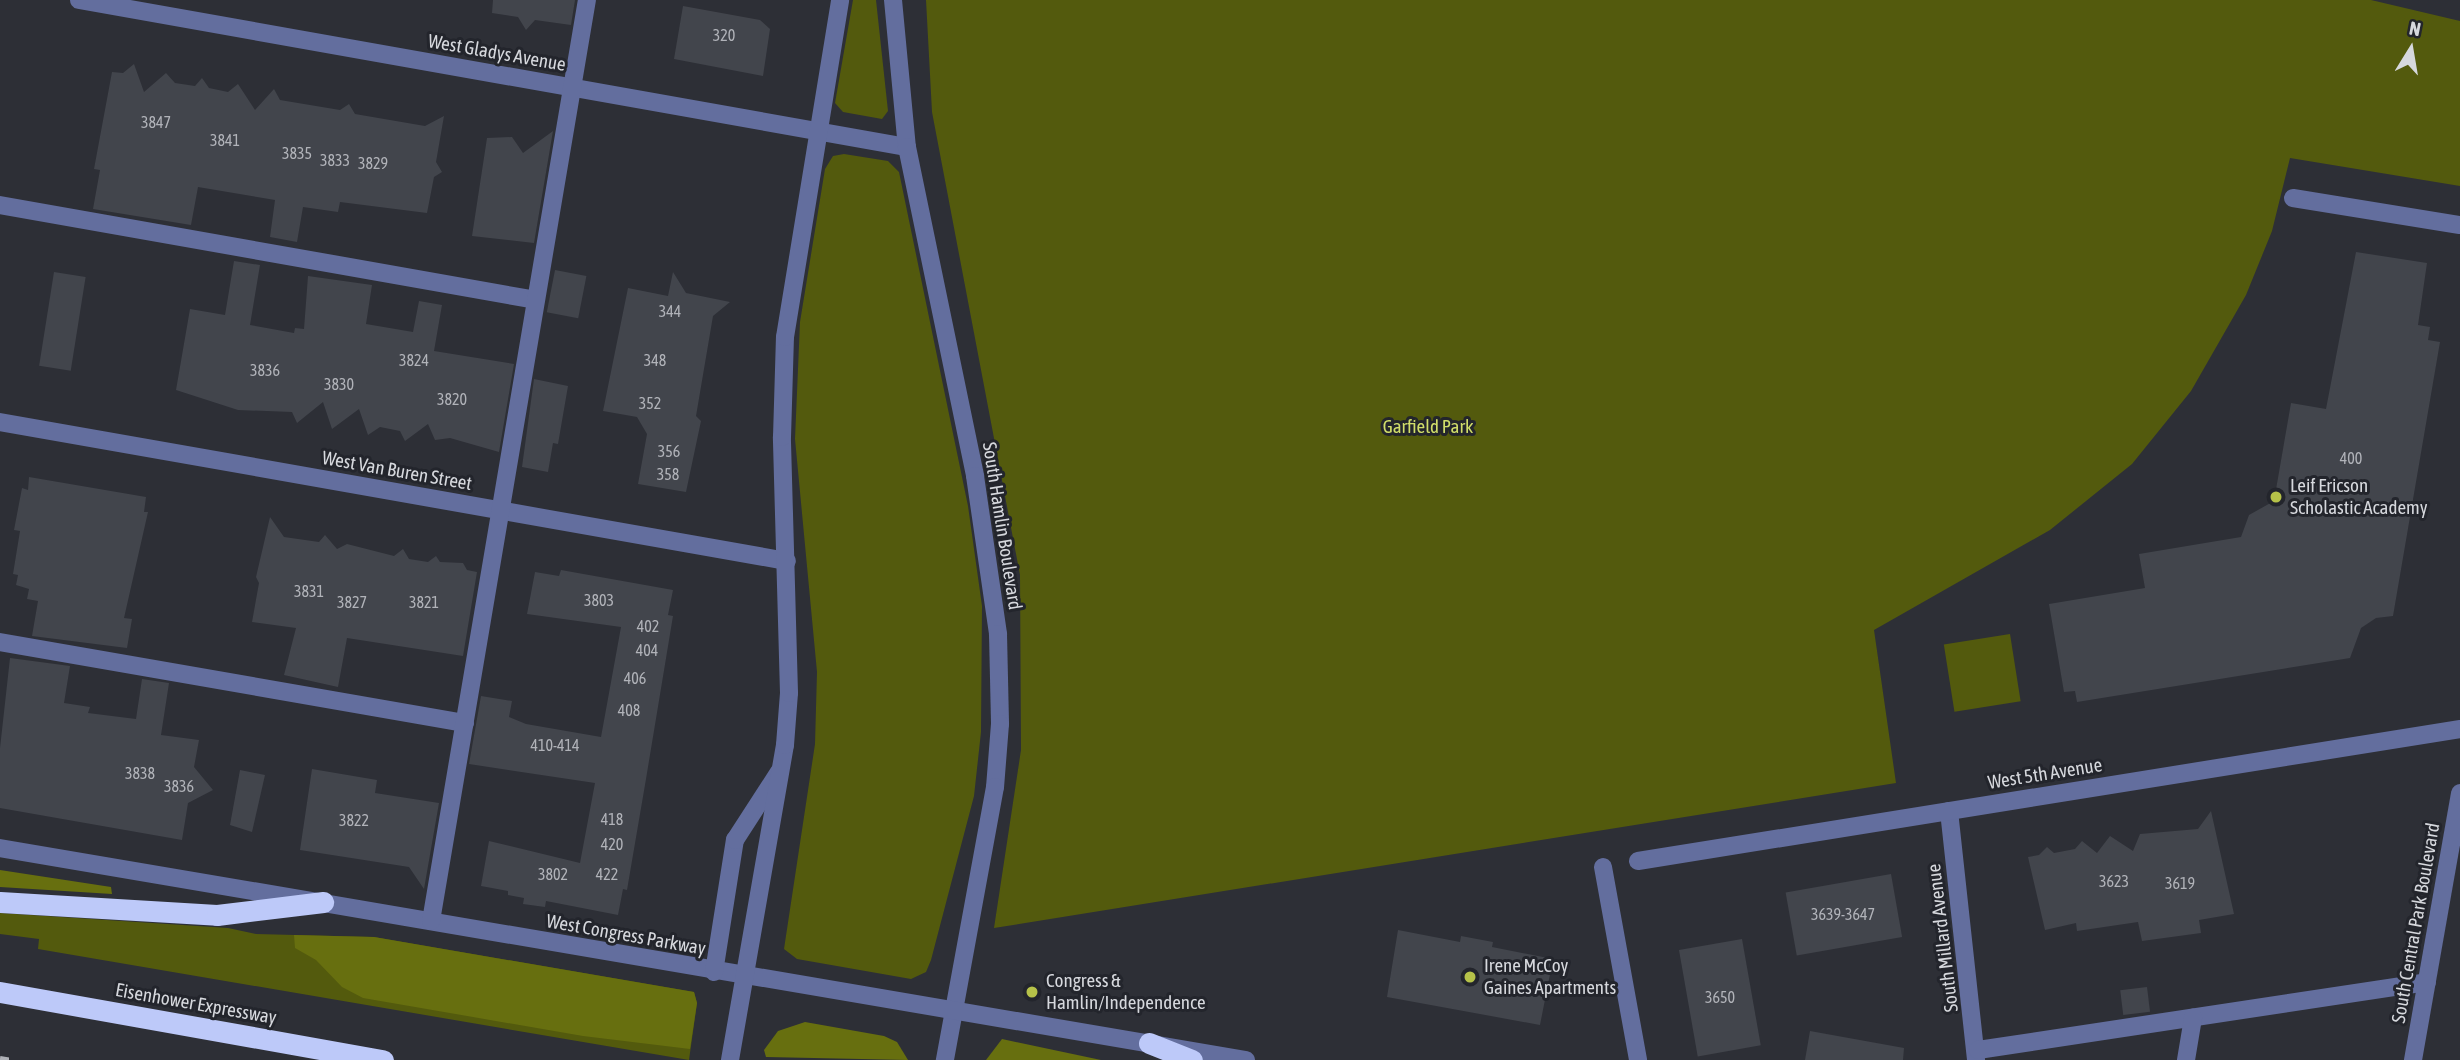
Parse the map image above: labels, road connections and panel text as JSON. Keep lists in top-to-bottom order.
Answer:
{
  "streets": {
    "highway": ["Eisenhower Expressway"],
    "street": [
      "West Gladys Avenue",
      "West Van Buren Street",
      "South Hamlin Boulevard",
      "West 5th Avenue",
      "South Central Park Boulevard",
      "West Congress Parkway",
      "South Millard Avenue"
    ]
  },
  "crossings": [
    ["West Gladys Avenue", "South Hamlin Boulevard"],
    ["South Hamlin Boulevard", "West Congress Parkway"],
    ["West 5th Avenue", "South Millard Avenue"]
  ],
  "parks": ["Garfield Park"],
  "places": ["Leif Ericson Scholastic Academy", "Irene McCoy Gaines Apartments", "Congress & Hamlin/Independence"],
  "house_numbers": [
    "320",
    "3847",
    "3841",
    "3835",
    "3833",
    "3829",
    "344",
    "3824",
    "348",
    "3836",
    "3830",
    "3820",
    "352",
    "356",
    "400",
    "358",
    "3831",
    "3803",
    "3827",
    "3821",
    "402",
    "404",
    "406",
    "408",
    "410-414",
    "3838",
    "3836",
    "418",
    "3822",
    "420",
    "3802",
    "422",
    "3623",
    "3619",
    "3639-3647",
    "3650"
  ],
  "north": "top"
}
